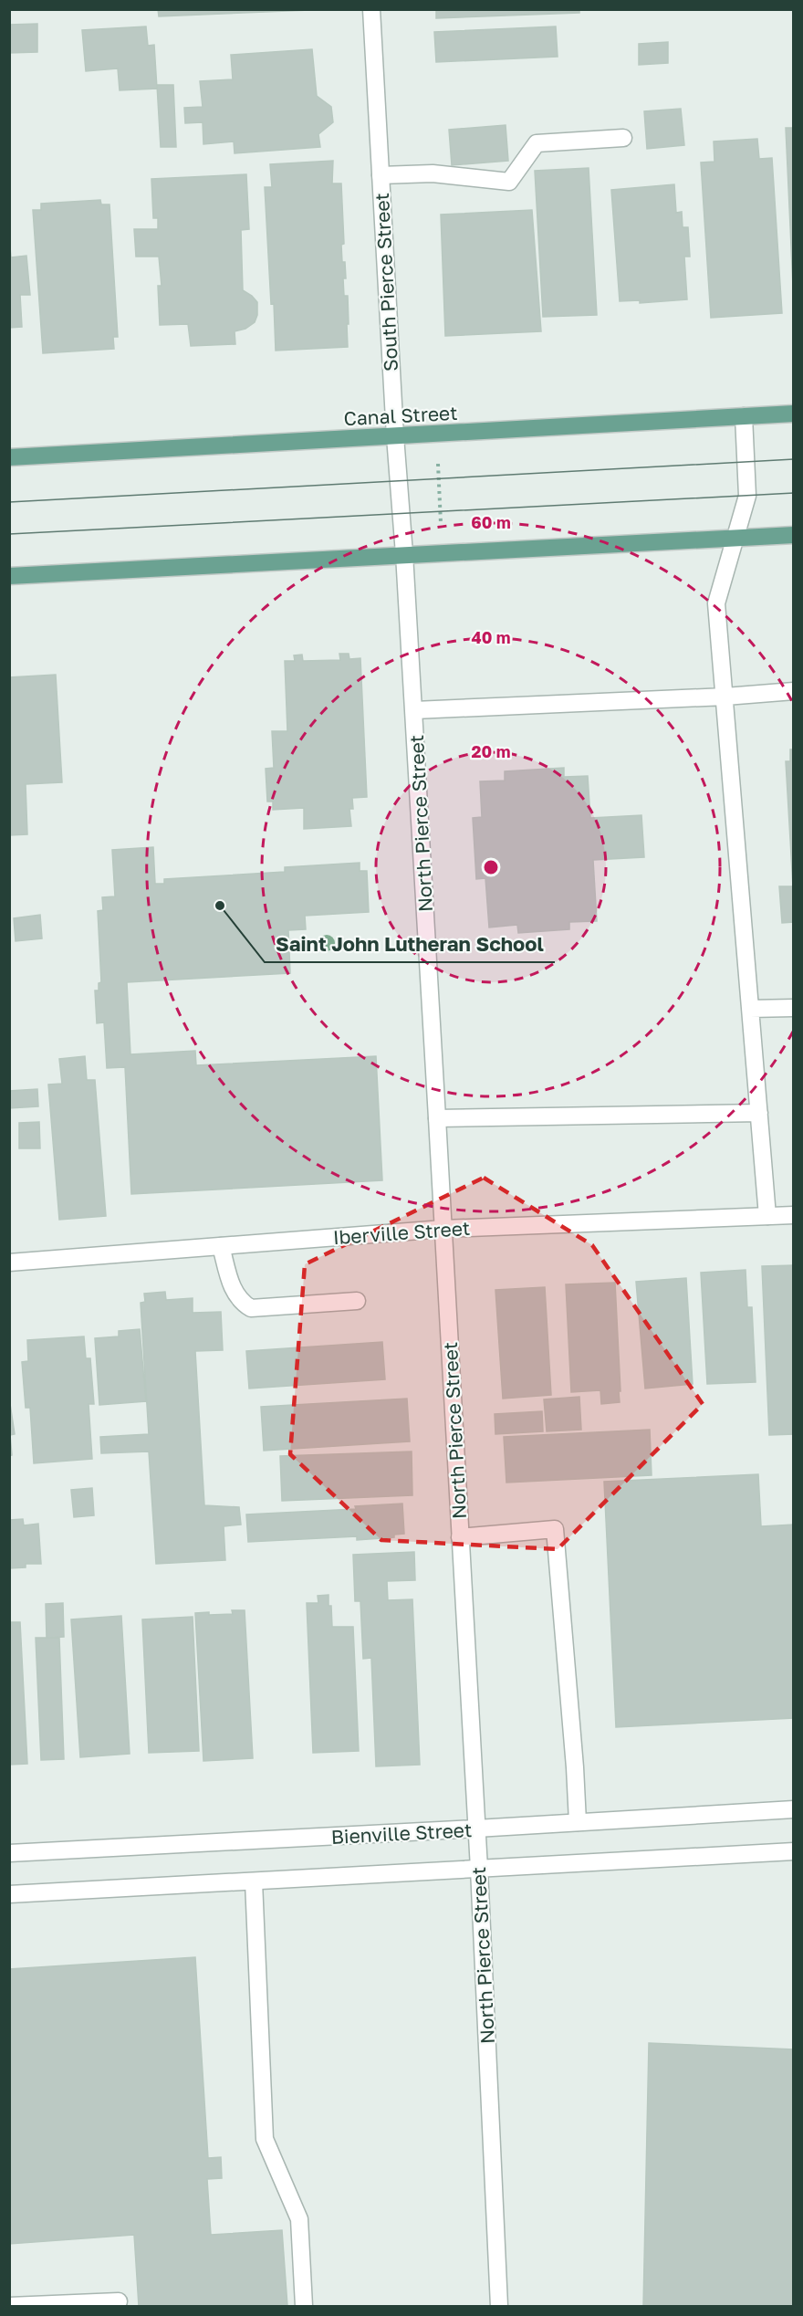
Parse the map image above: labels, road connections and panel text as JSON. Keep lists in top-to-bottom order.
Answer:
{
  "streets": {
    "main road": ["Canal Street"],
    "street": [
      "South Pierce Street",
      "North Pierce Street",
      "Iberville Street",
      "Bienville Street"
    ]
  },
  "crossings": [
    ["South Pierce Street", "Canal Street"],
    ["South Pierce Street", "North Pierce Street"],
    ["North Pierce Street", "Iberville Street"],
    ["North Pierce Street", "Bienville Street"]
  ],
  "places": ["Saint John Lutheran School"],
  "rings": ["60 m", "40 m", "20 m"]
}
